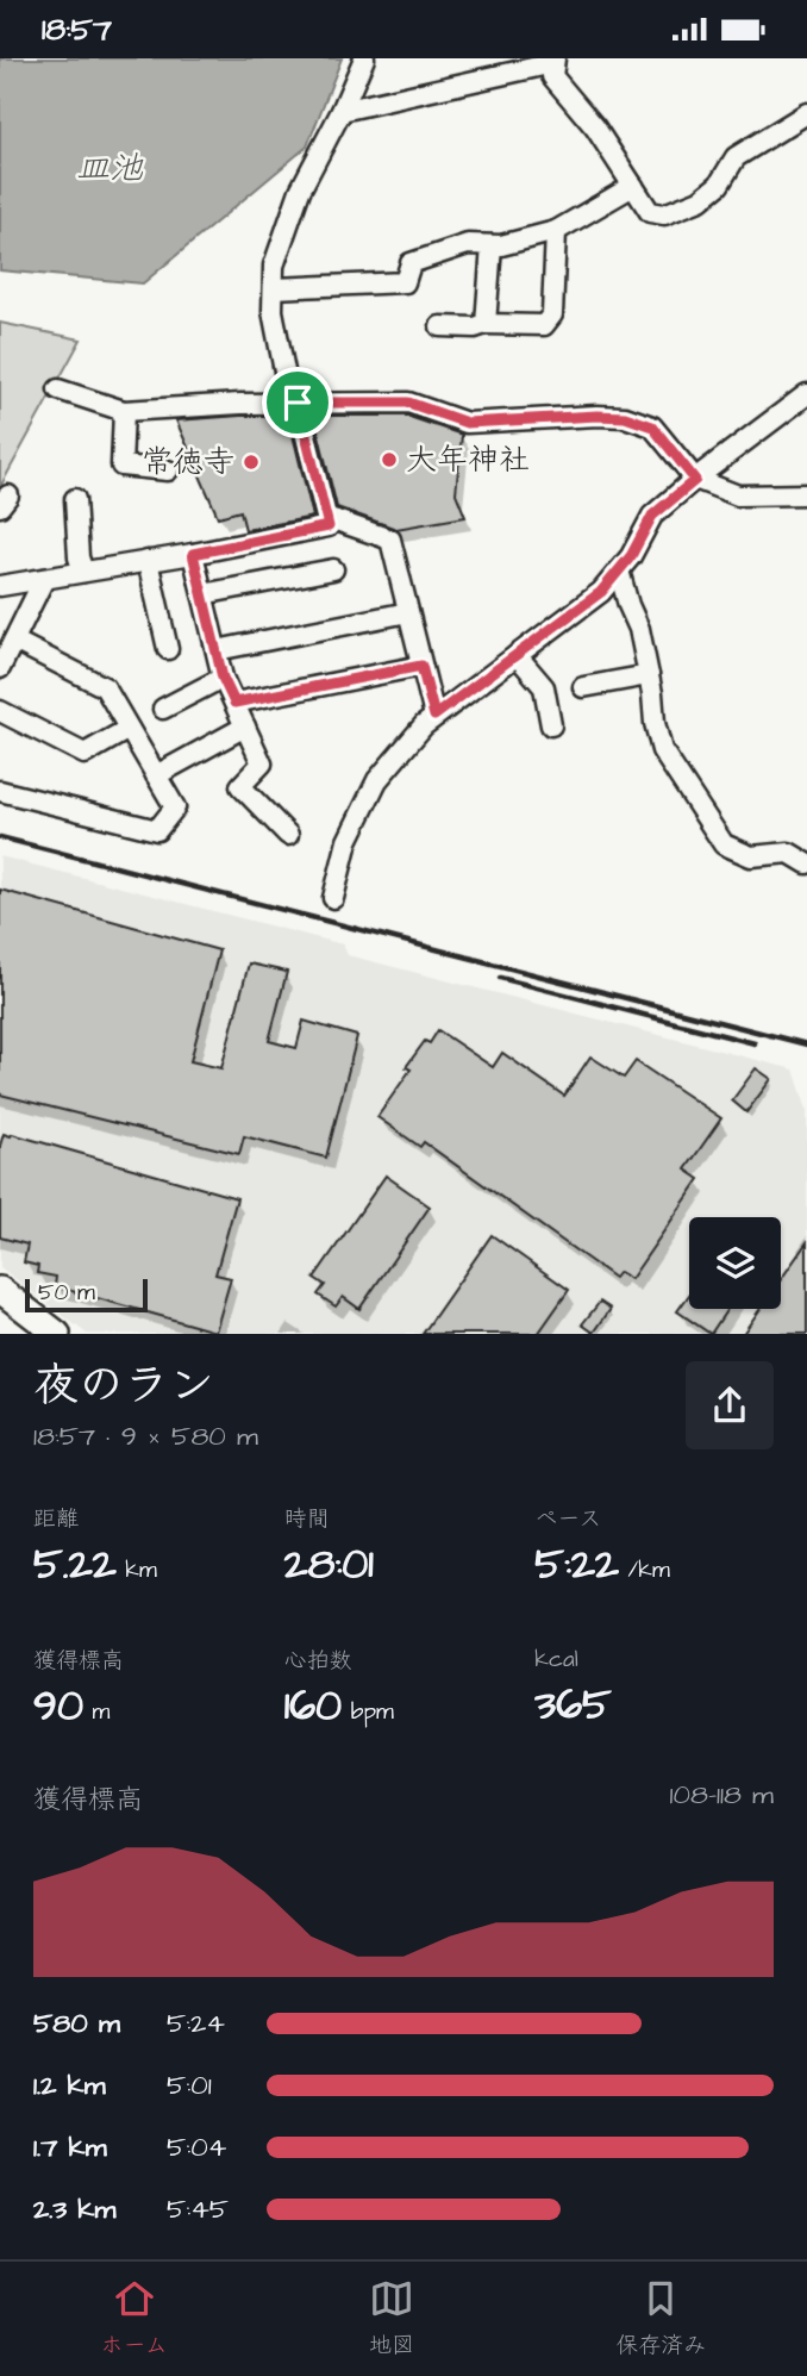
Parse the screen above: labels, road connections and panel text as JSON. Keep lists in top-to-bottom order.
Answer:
{
  "water": ["皿池"],
  "places": ["大年神社", "常徳寺"],
  "scale_bar": "50 m",
  "page": {
    "status": "18:57",
    "scale": "50 m",
    "heading": ["夜のラン", "18:57 · 9 × 580 m"],
    "stats": [
      ["距離", "5.22 km"],
      ["時間", "28:01"],
      ["ペース", "5:22 /km"],
      ["獲得標高", "90 m"],
      ["心拍数", "160 bpm"],
      ["kcal", "365"]
    ],
    "chart": ["獲得標高", "108–118 m"],
    "list": [
      {
        "name": "580 m",
        "note": "5:24"
      },
      {
        "name": "1.2 km",
        "note": "5:01"
      },
      {
        "name": "1.7 km",
        "note": "5:04"
      },
      {
        "name": "2.3 km",
        "note": "5:45"
      }
    ],
    "tabs": ["ホーム", "地図", "保存済み"]
  }
}
